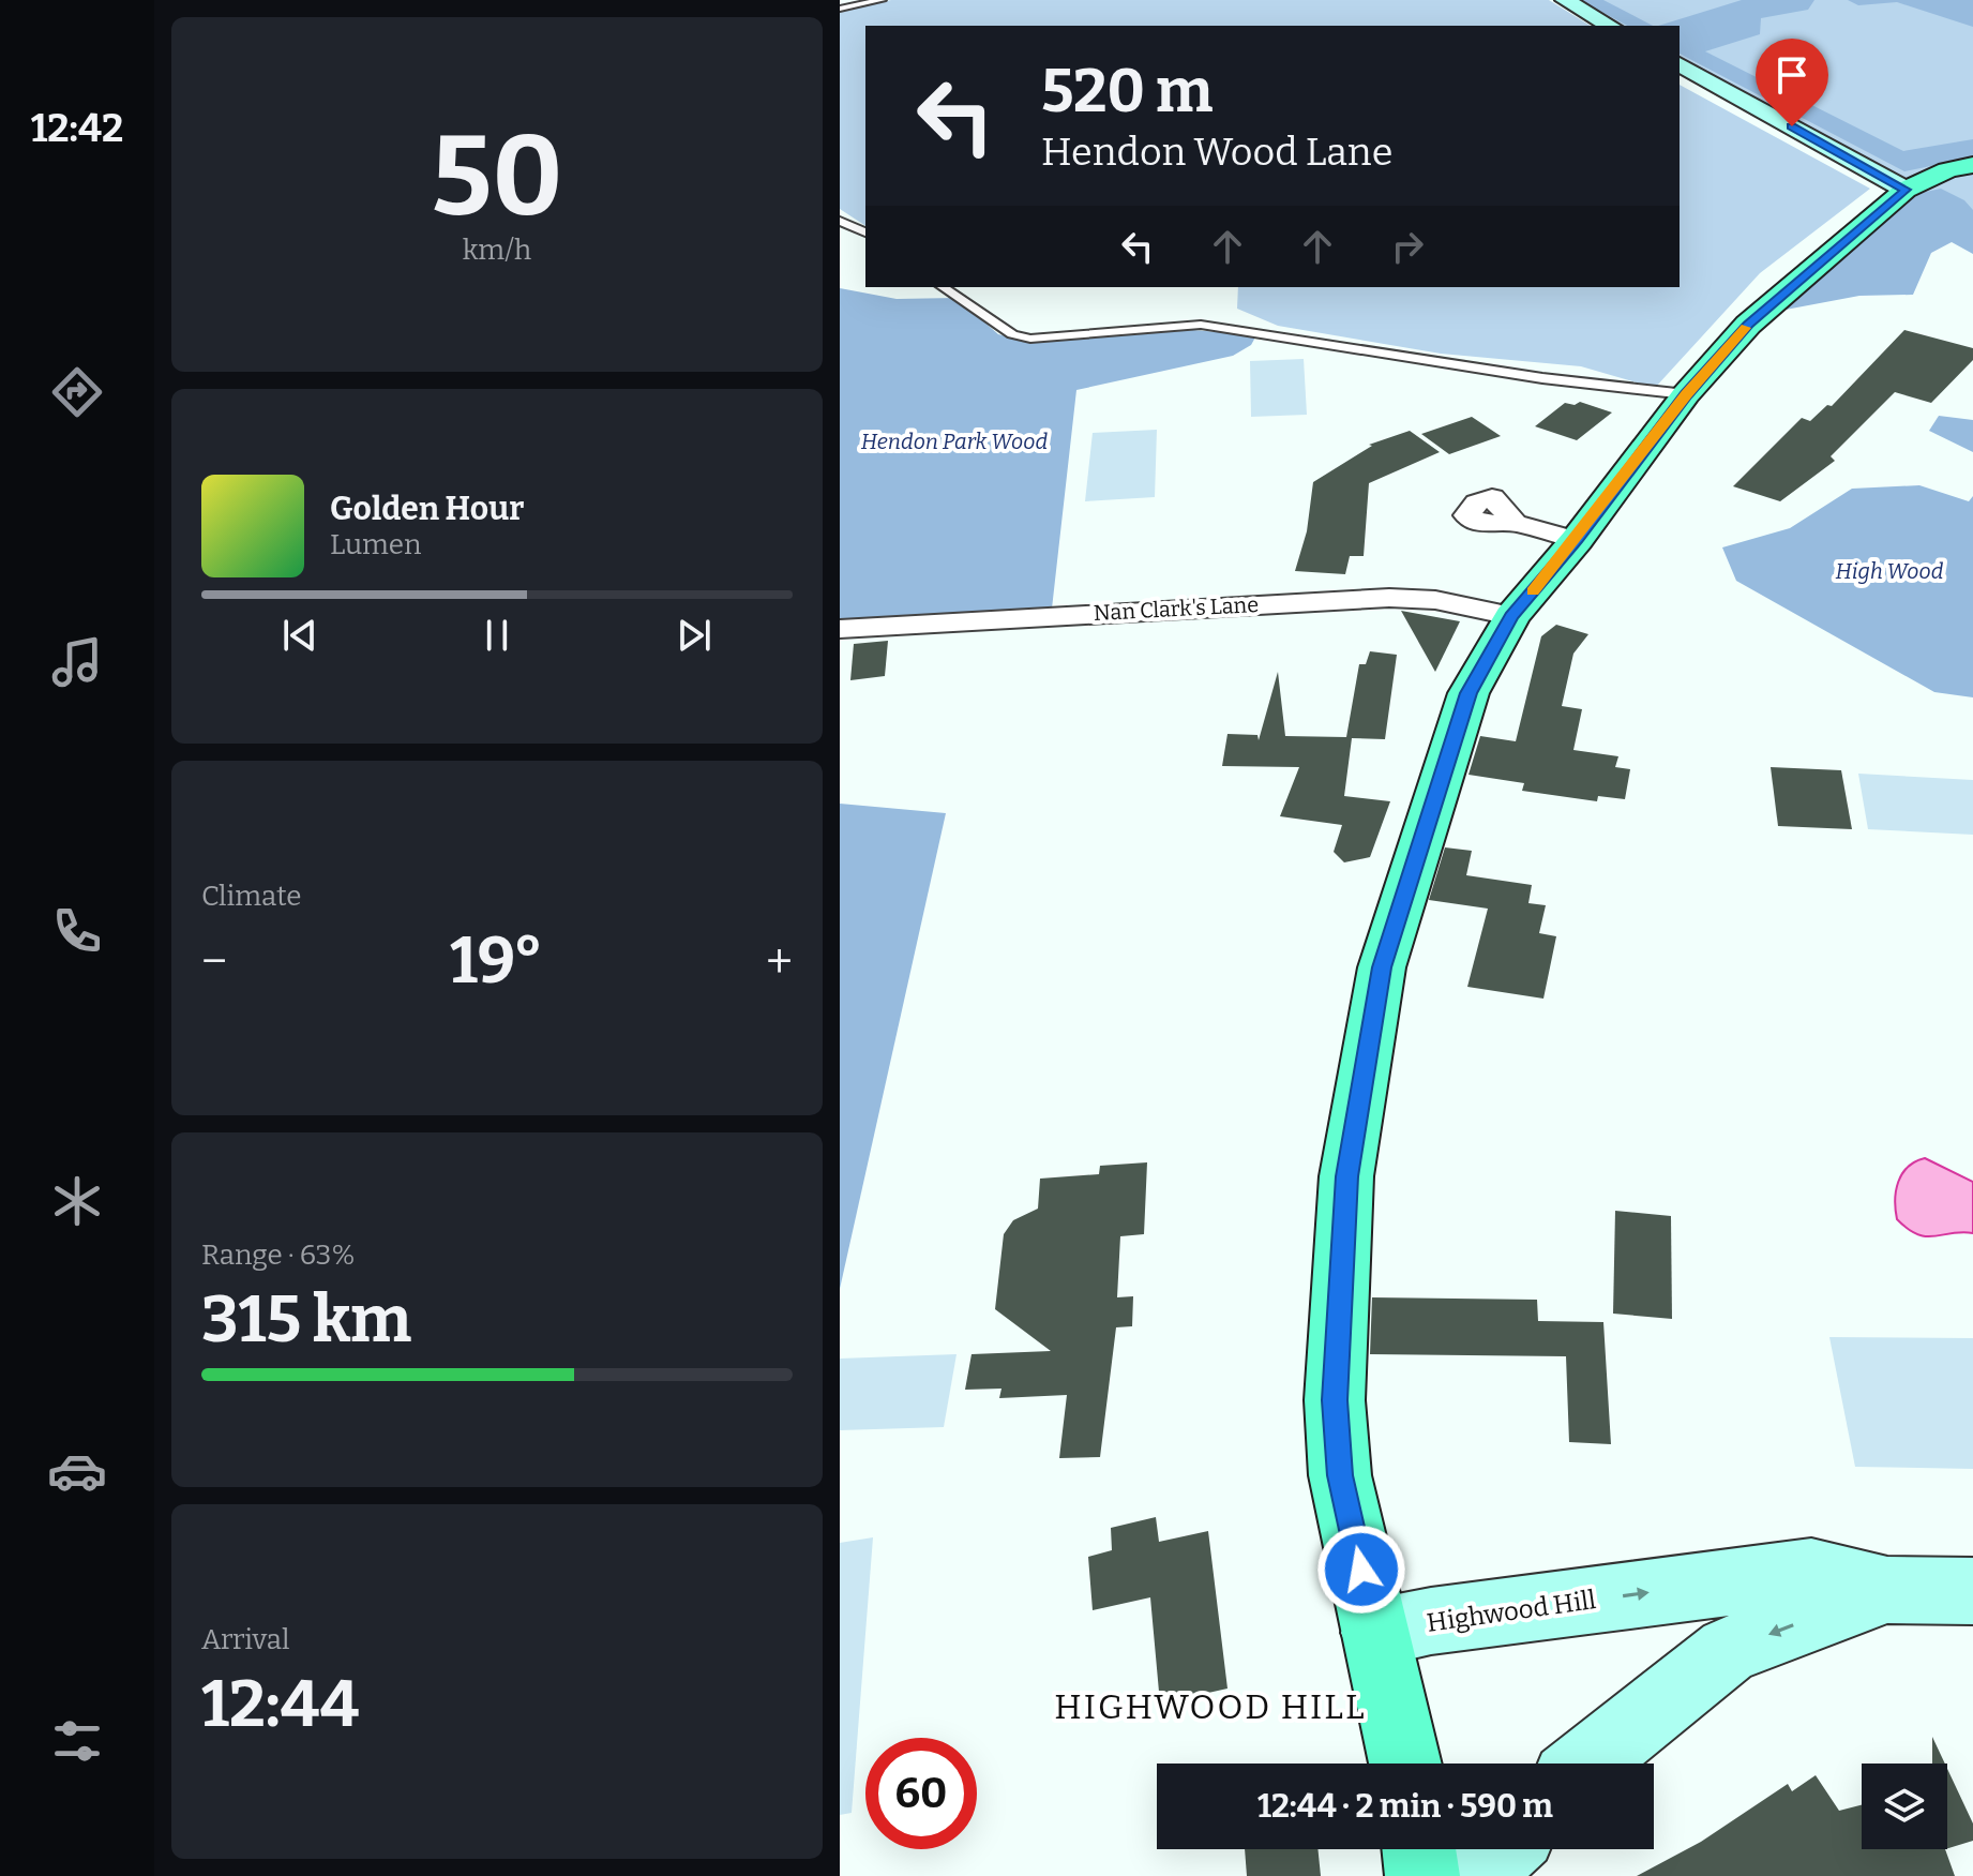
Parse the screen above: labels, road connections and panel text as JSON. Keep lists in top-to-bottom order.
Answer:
{
  "streets": {
    "main road": ["Highwood Hill"],
    "street": ["Nan Clark's Lane"]
  },
  "districts": ["HIGHWOOD HILL"],
  "parks": ["Hendon Park Wood", "High Wood"],
  "page": {
    "tabs": "12:42",
    "tile": [
      ["50", "km/h"],
      "Climate",
      ["Range · 63%", "315 km"],
      ["Arrival", "12:44"]
    ],
    "turn": ["520 m", "Hendon Wood Lane"],
    "song": ["Golden Hour", "Lumen"],
    "heat": ["−", "19°", "+"],
    "limit": "60",
    "trip": "12:44 · 2 min · 590 m"
  }
}
